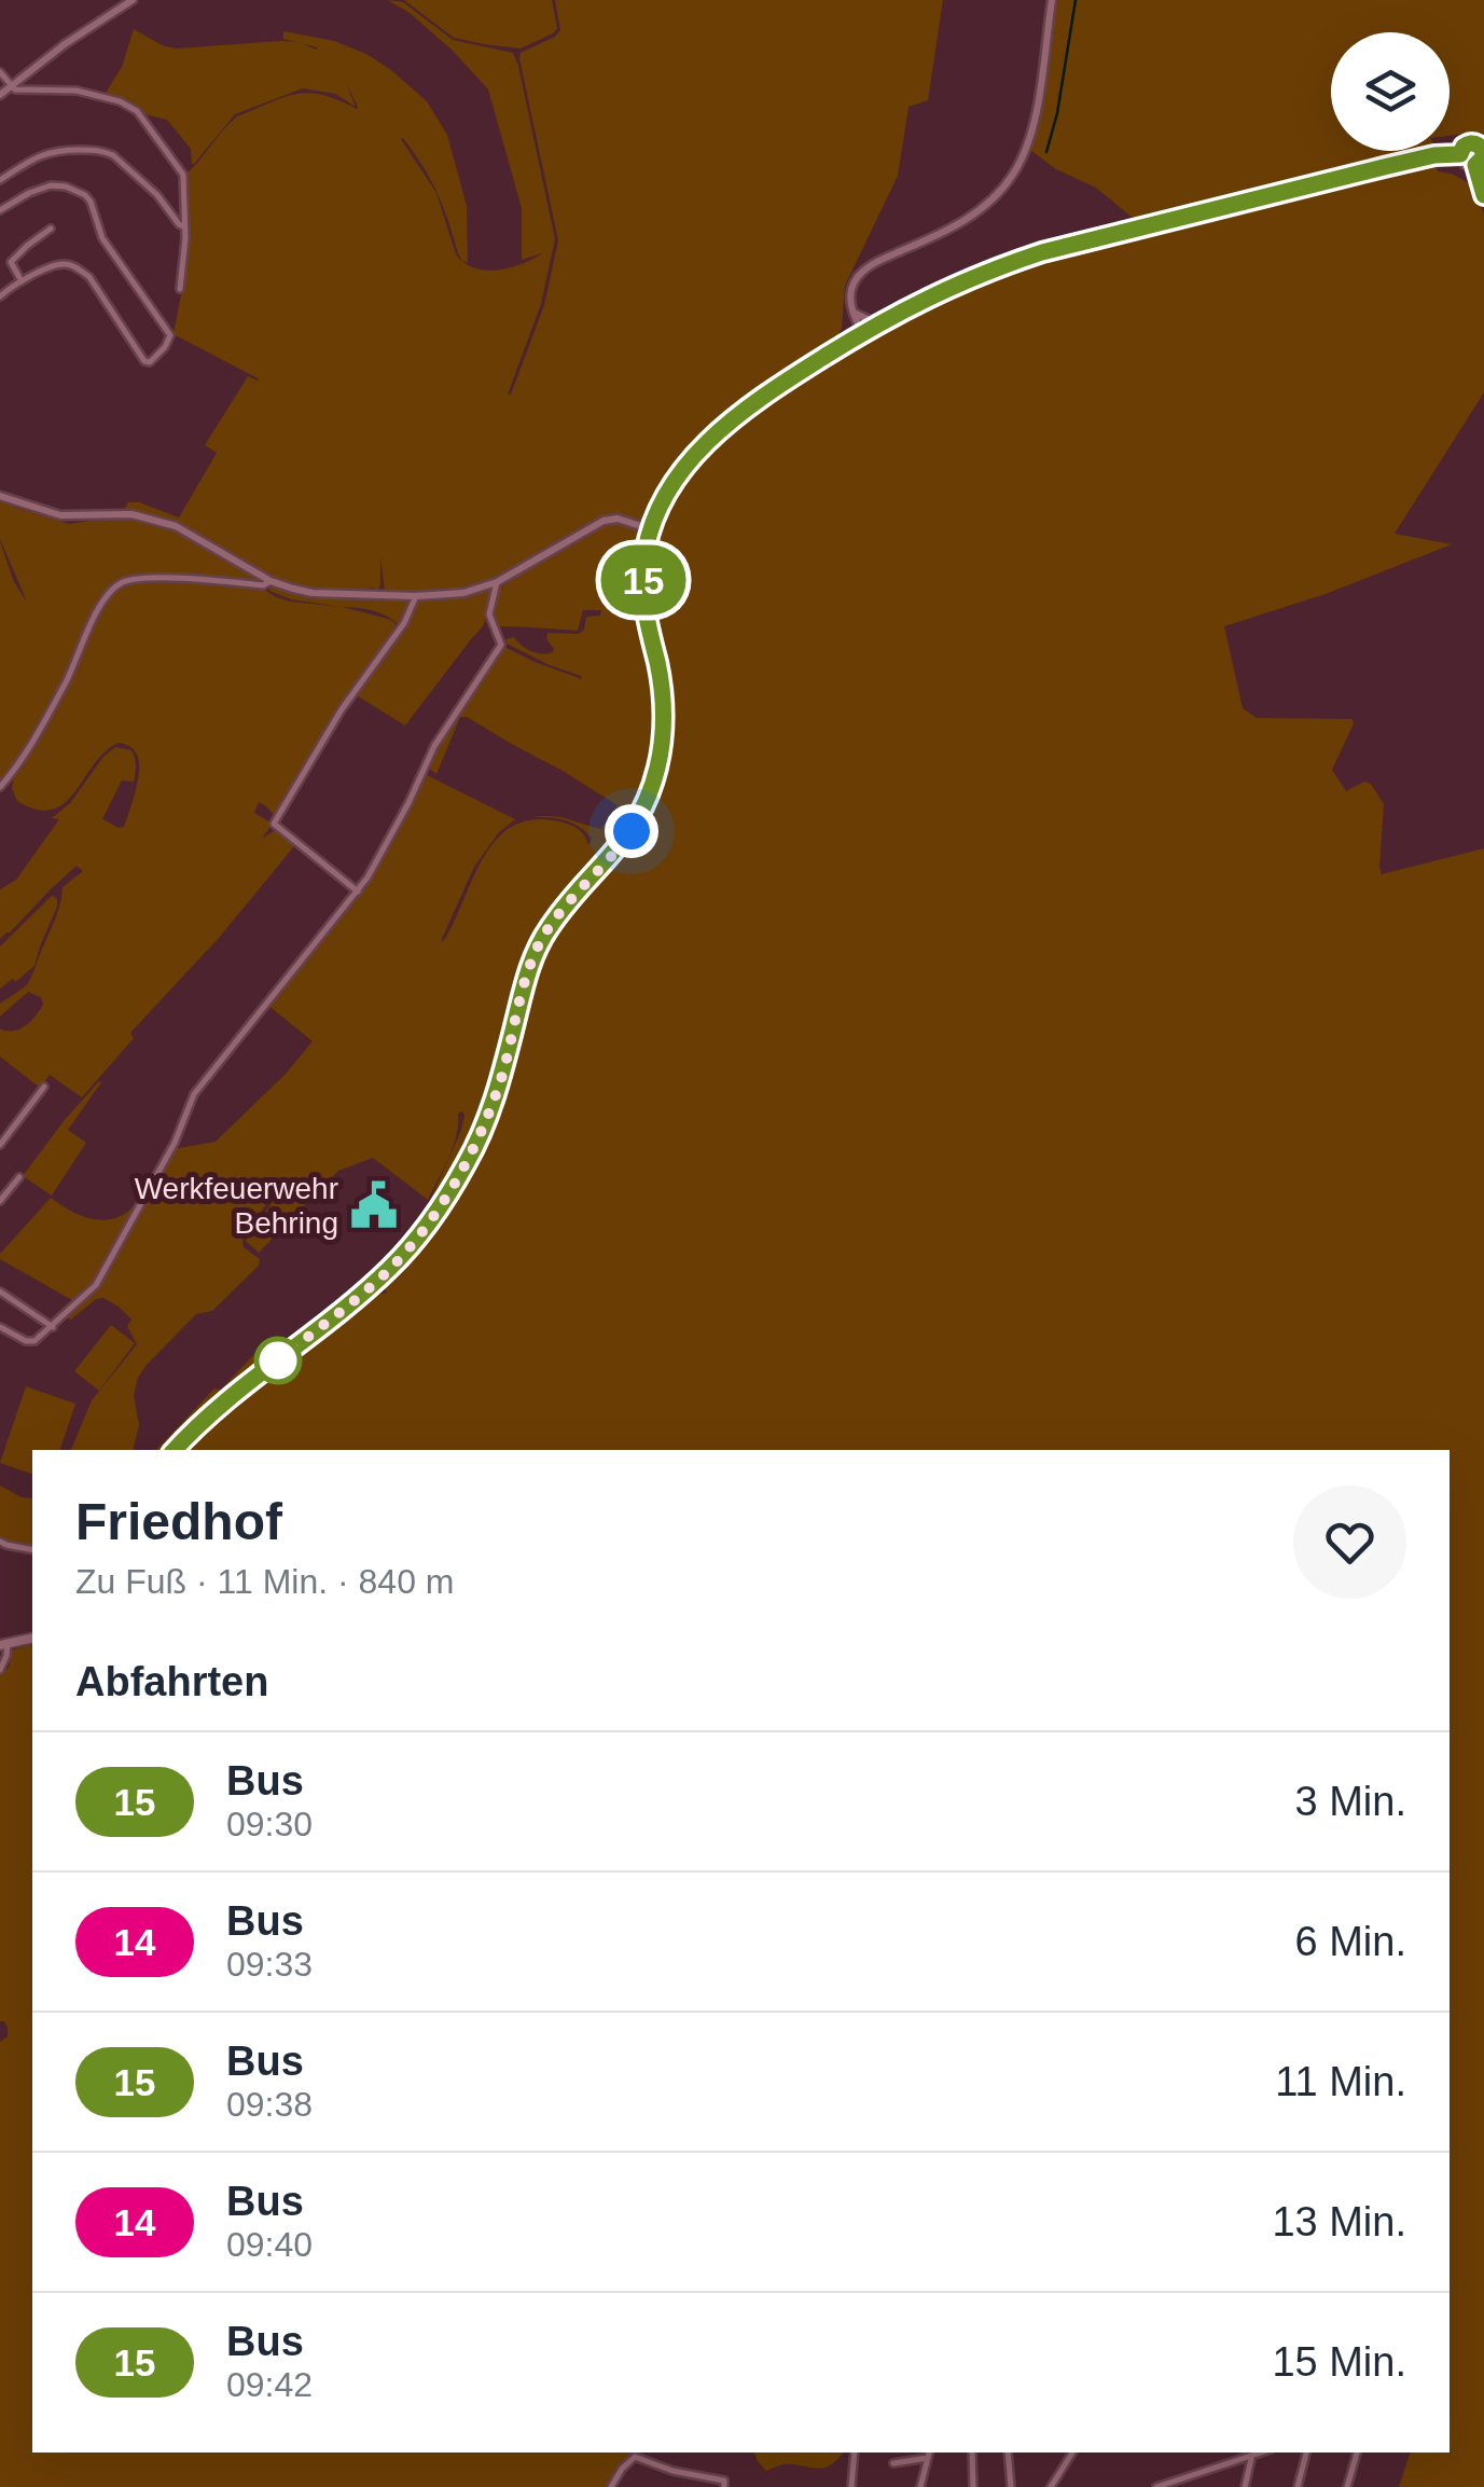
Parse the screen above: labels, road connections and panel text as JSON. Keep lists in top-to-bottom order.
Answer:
{
  "places": {
    "public building": ["Werkfeuerwehr Behring"]
  },
  "lines": ["bus line 15"],
  "page": {
    "on_map": "15",
    "heading": [
      ["Friedhof", "Zu Fuß · 11 Min. · 840 m"],
      "Abfahrten"
    ],
    "list": [
      {
        "mark": "15",
        "name": "Bus",
        "note": "09:30",
        "value": "3 Min."
      },
      {
        "mark": "14",
        "name": "Bus",
        "note": "09:33",
        "value": "6 Min."
      },
      {
        "mark": "15",
        "name": "Bus",
        "note": "09:38",
        "value": "11 Min."
      },
      {
        "mark": "14",
        "name": "Bus",
        "note": "09:40",
        "value": "13 Min."
      },
      {
        "mark": "15",
        "name": "Bus",
        "note": "09:42",
        "value": "15 Min."
      }
    ]
  }
}
